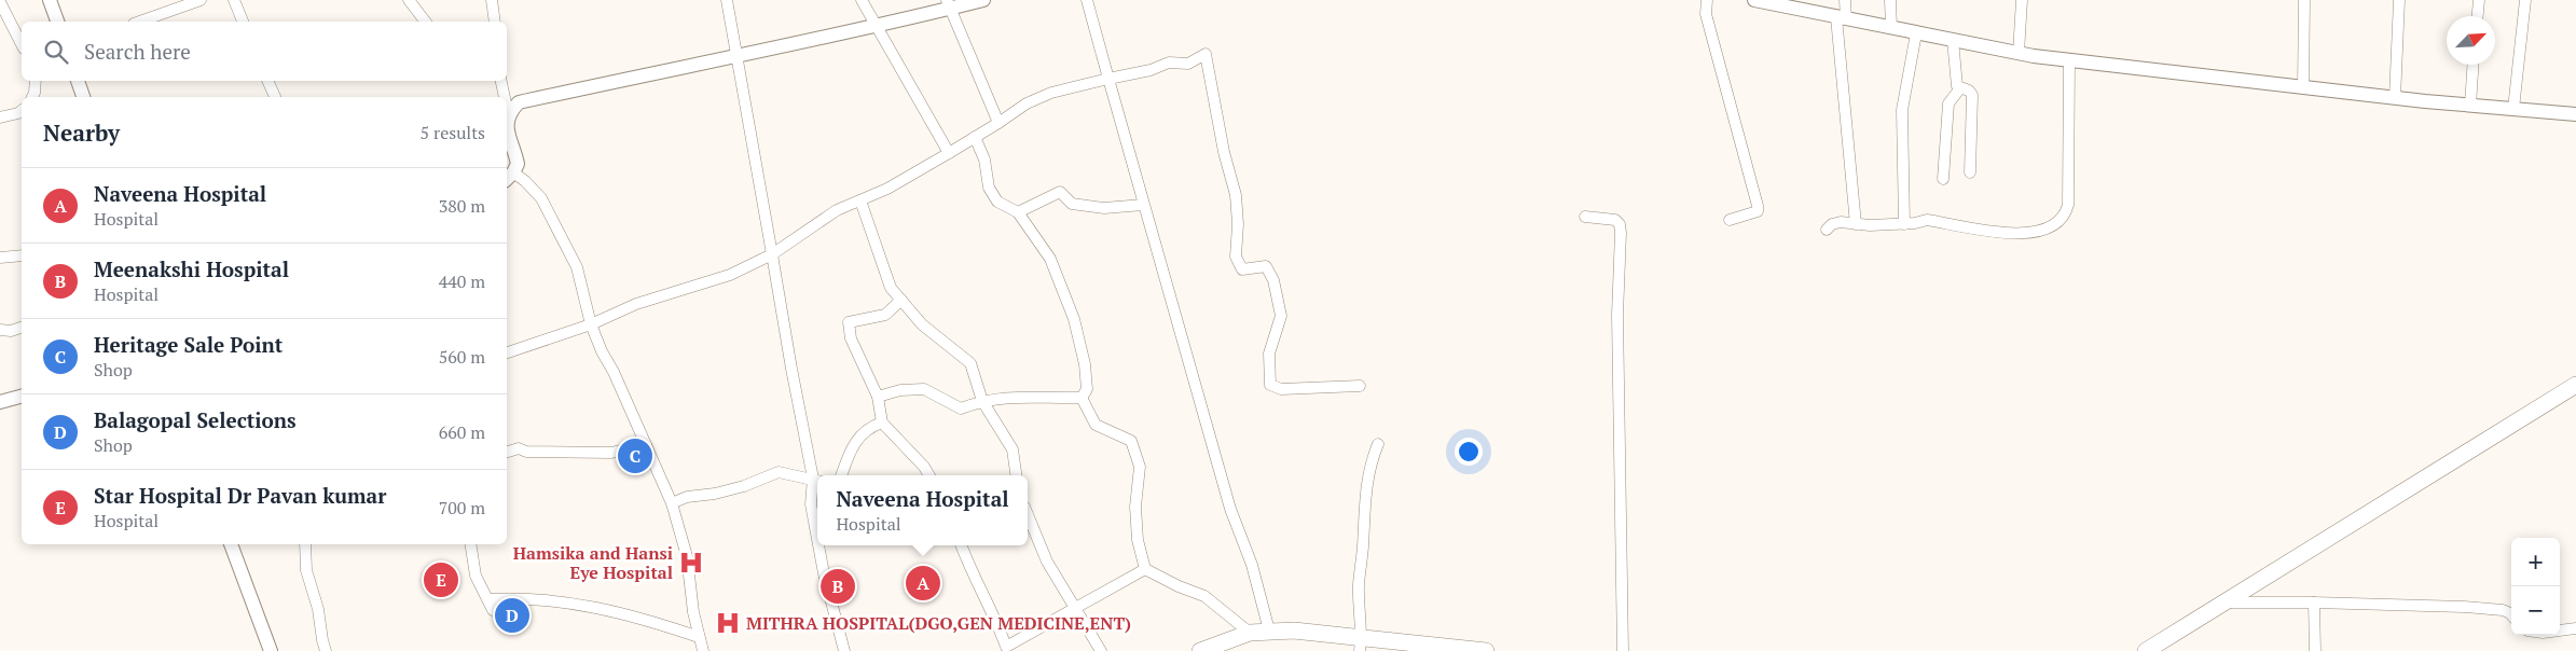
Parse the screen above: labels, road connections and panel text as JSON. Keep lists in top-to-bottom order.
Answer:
{
  "places": {
    "hospital": ["Hamsika and Hansi Eye Hospital", "MITHRA HOSPITAL(DGO,GEN MEDICINE,ENT)"]
  },
  "north": "top right",
  "page": {
    "search": "Search here",
    "heading": ["Nearby", "5 results"],
    "list": [
      {
        "mark": "A",
        "name": "Naveena Hospital",
        "note": "Hospital",
        "value": "380 m"
      },
      {
        "mark": "B",
        "name": "Meenakshi Hospital",
        "note": "Hospital",
        "value": "440 m"
      },
      {
        "mark": "C",
        "name": "Heritage Sale Point",
        "note": "Shop",
        "value": "560 m"
      },
      {
        "mark": "D",
        "name": "Balagopal Selections",
        "note": "Shop",
        "value": "660 m"
      },
      {
        "mark": "E",
        "name": "Star Hospital Dr Pavan kumar",
        "note": "Hospital",
        "value": "700 m"
      }
    ],
    "pins": [
      "C",
      "E",
      "A",
      "B",
      "D"
    ],
    "popup": ["Naveena Hospital", "Hospital"],
    "map_buttons": ["+", "−"]
  }
}
